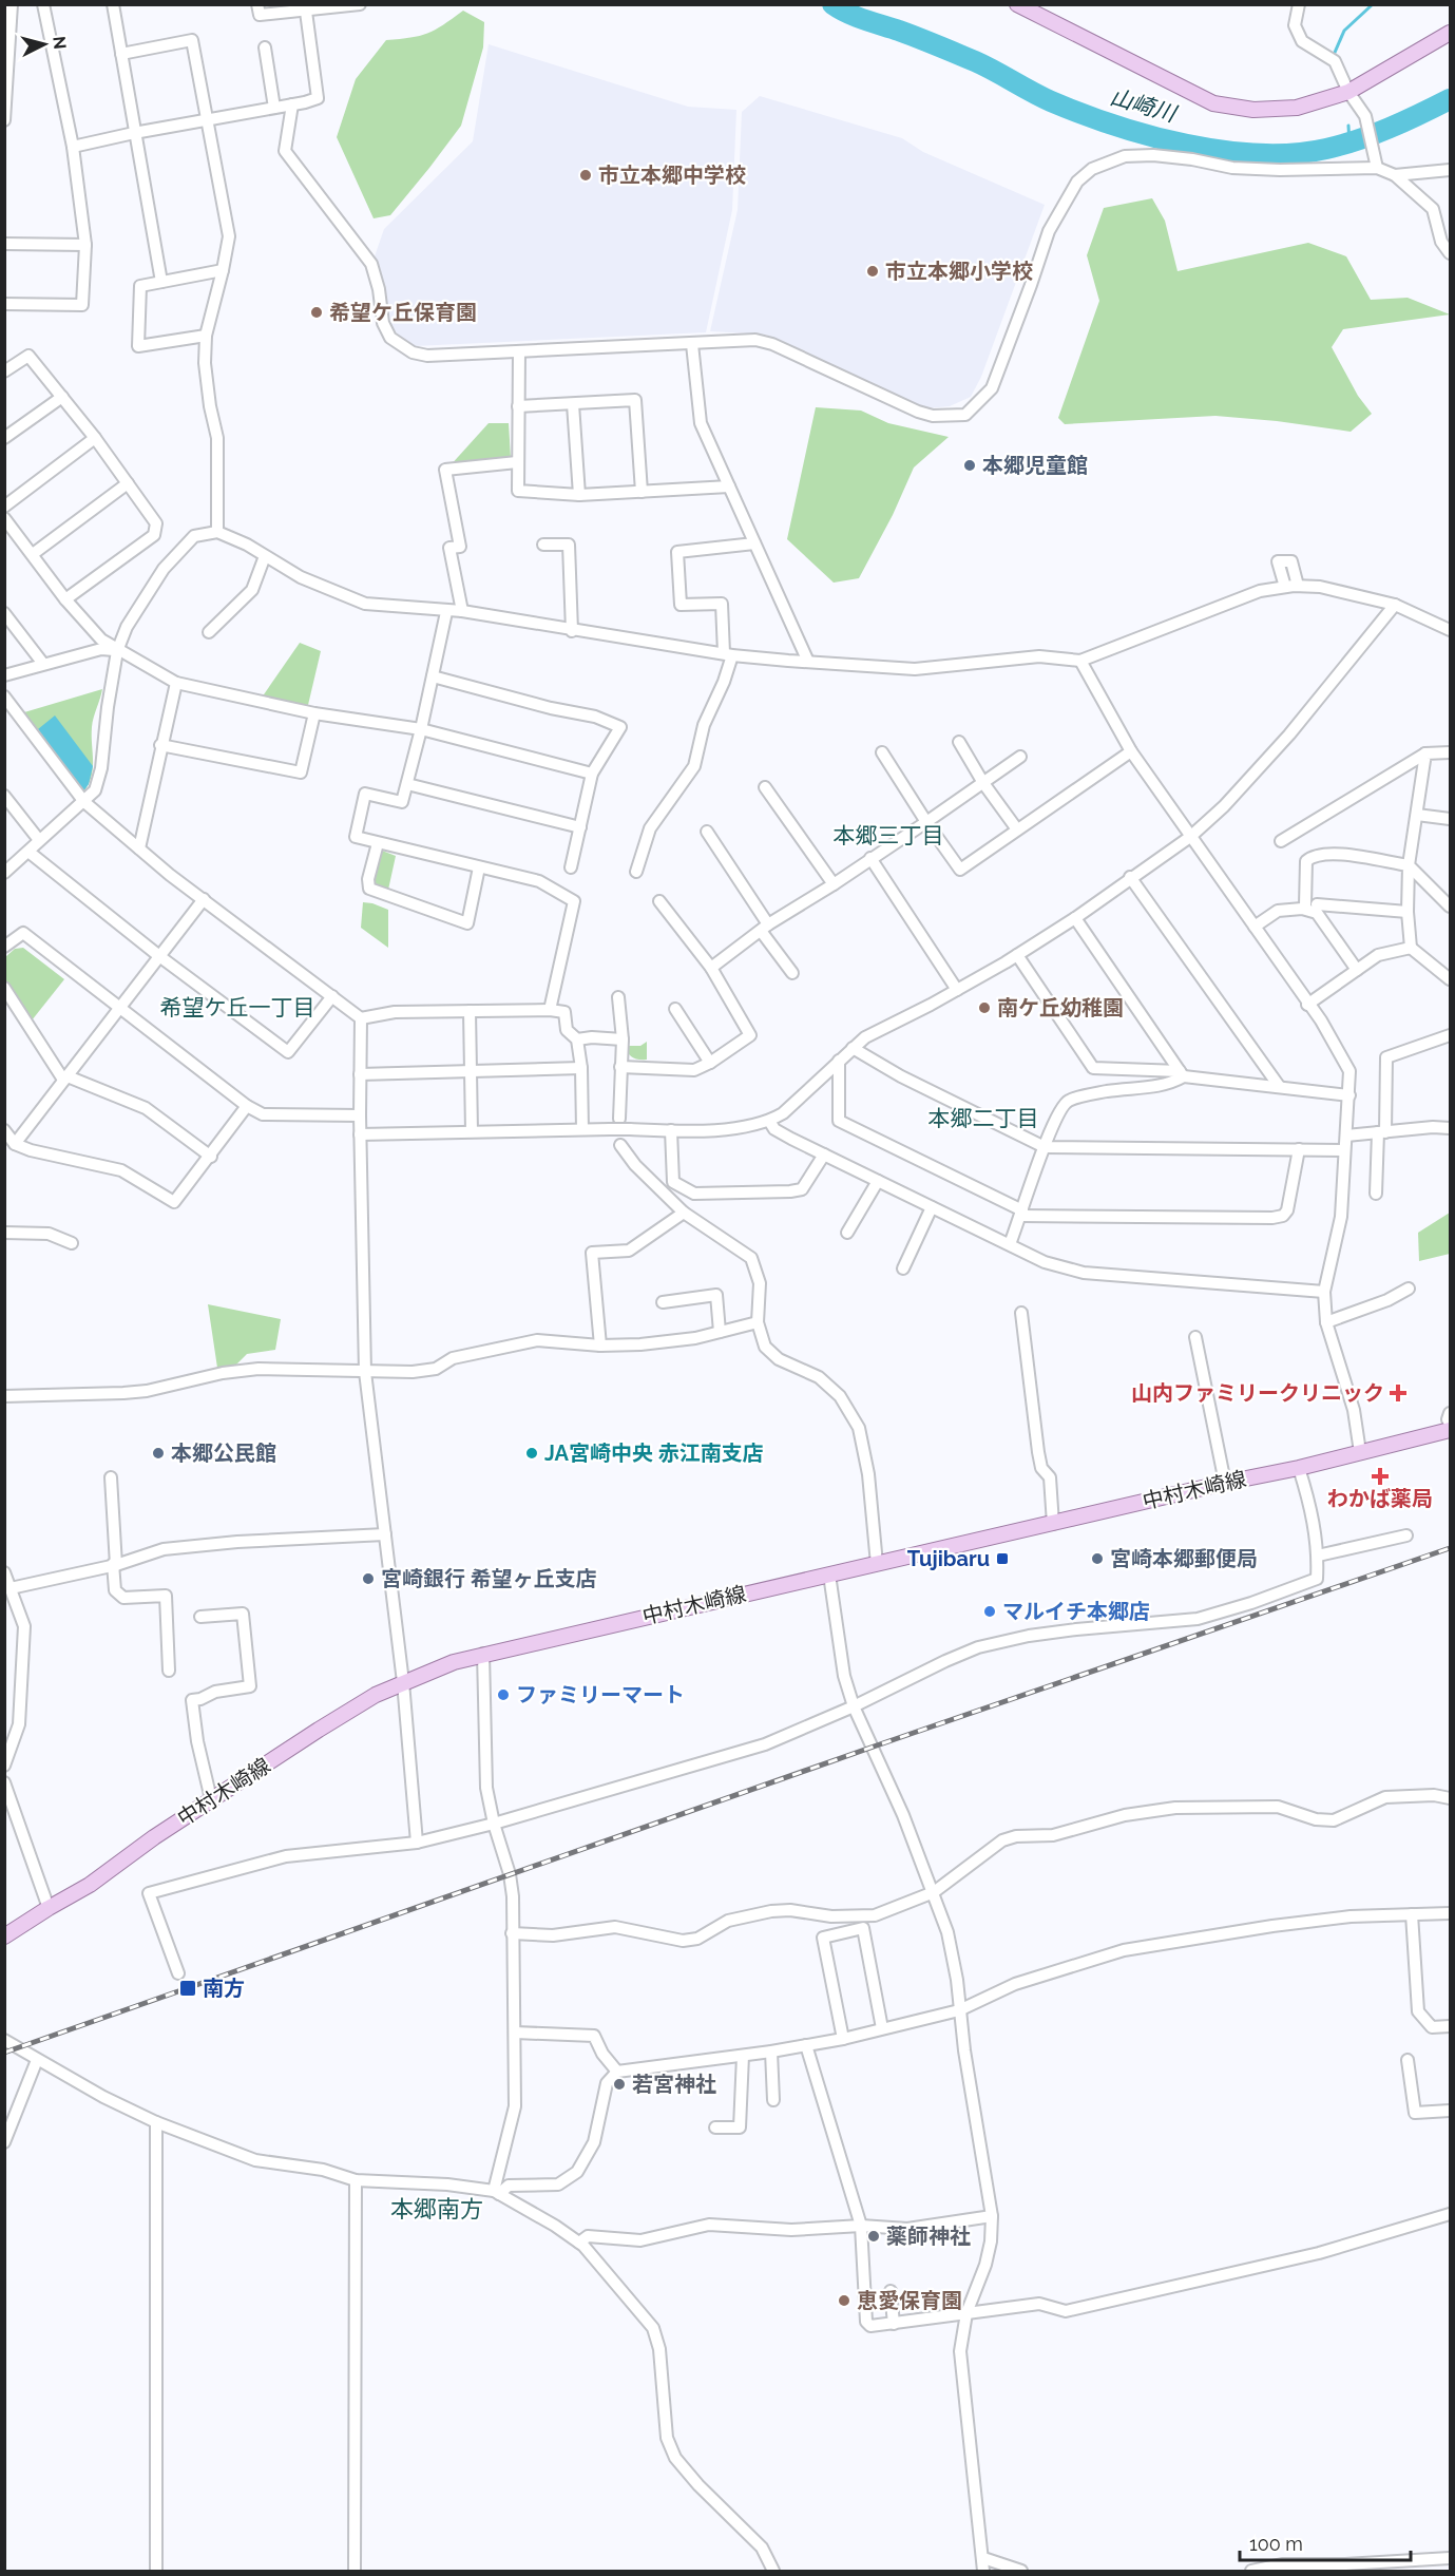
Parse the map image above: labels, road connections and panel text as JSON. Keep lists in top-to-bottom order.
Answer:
{
  "streets": {
    "main road": ["中村木崎線"]
  },
  "districts": [
    "本郷三丁目",
    "希望ケ丘一丁目",
    "本郷二丁目",
    "本郷南方"
  ],
  "water": ["山崎川"],
  "places": {
    "other": [
      "市立本郷中学校",
      "市立本郷小学校",
      "希望ケ丘保育園",
      "本郷児童館",
      "南ケ丘幼稚園",
      "本郷公民館",
      "JA宮崎中央 赤江南支店",
      "宮崎本郷郵便局",
      "宮崎銀行 希望ヶ丘支店",
      "マルイチ本郷店",
      "ファミリーマート",
      "若宮神社",
      "薬師神社",
      "恵愛保育園"
    ],
    "health": ["山内ファミリークリニック", "わかば薬局"],
    "transit": ["Tujibaru", "南方"]
  },
  "scale_bar": "100 m",
  "north": "right"
}
